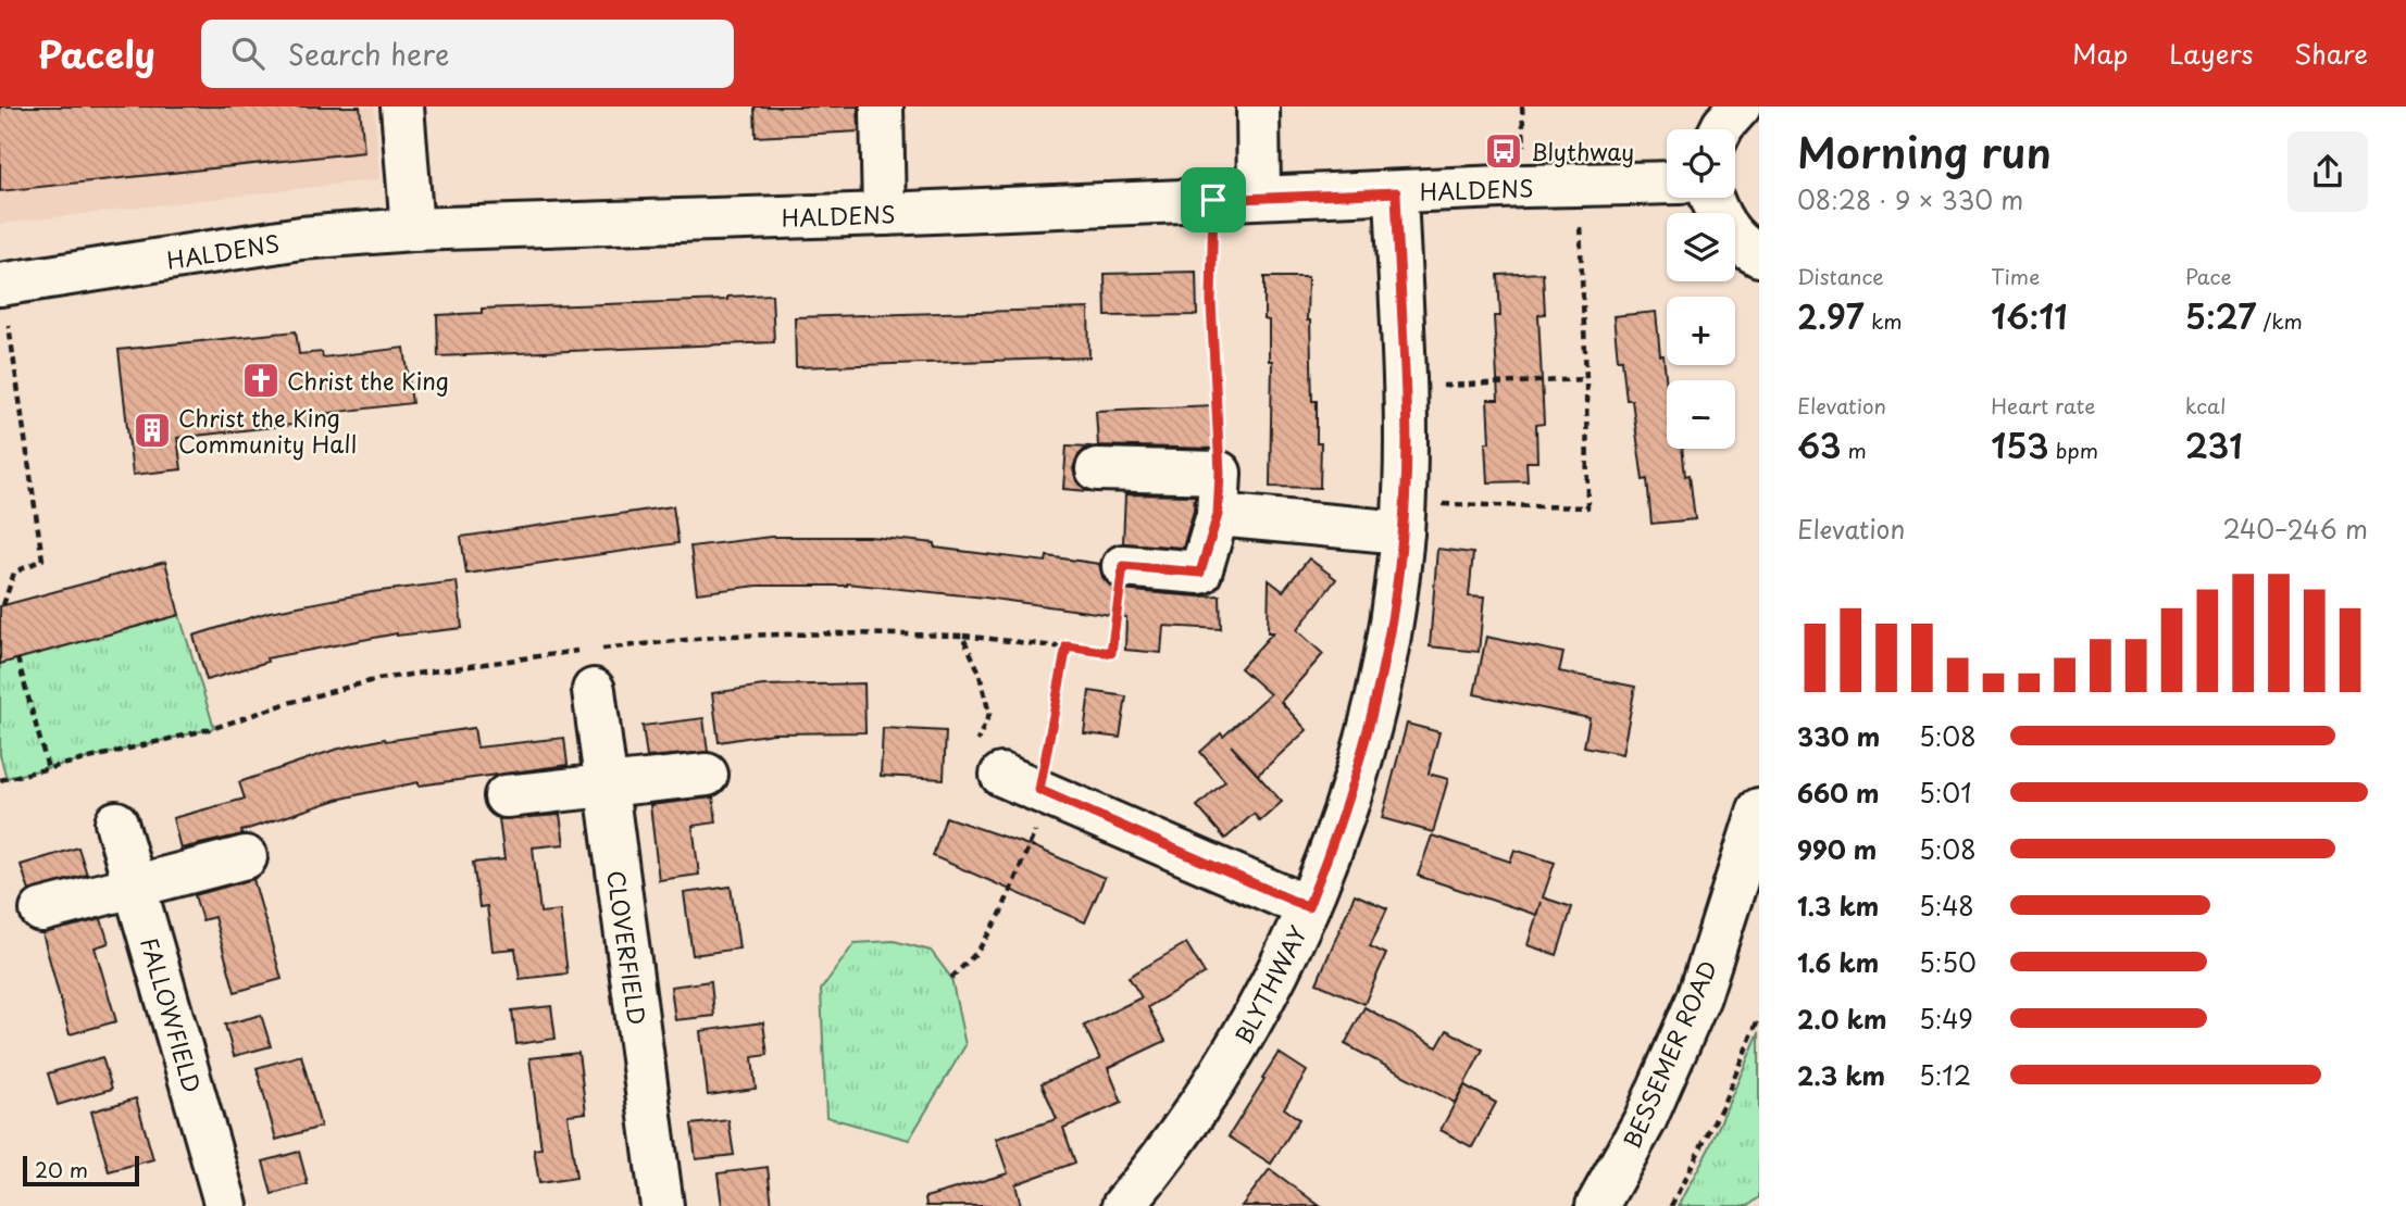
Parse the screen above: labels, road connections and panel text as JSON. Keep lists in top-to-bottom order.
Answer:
{
  "streets": {
    "street": [
      "HALDENS",
      "CLOVERFIELD",
      "BLYTHWAY",
      "FALLOWFIELD",
      "BESSEMER ROAD"
    ]
  },
  "crossings": [
    ["HALDENS", "BLYTHWAY"]
  ],
  "places": {
    "bus stop": ["Blythway"],
    "church": ["Christ the King"],
    "building": ["Christ the King Community Hall"]
  },
  "scale_bar": "20 m",
  "page": {
    "header": "Pacely",
    "search": "Search here",
    "nav": ["Map", "Layers", "Share"],
    "heading": ["Morning run", "08:28 · 9 × 330 m"],
    "map_buttons": ["+", "−"],
    "stats": [
      ["Distance", "2.97 km"],
      ["Time", "16:11"],
      ["Pace", "5:27 /km"],
      ["Elevation", "63 m"],
      ["Heart rate", "153 bpm"],
      ["kcal", "231"]
    ],
    "chart": ["Elevation", "240–246 m"],
    "list": [
      {
        "name": "330 m",
        "note": "5:08"
      },
      {
        "name": "660 m",
        "note": "5:01"
      },
      {
        "name": "990 m",
        "note": "5:08"
      },
      {
        "name": "1.3 km",
        "note": "5:48"
      },
      {
        "name": "1.6 km",
        "note": "5:50"
      },
      {
        "name": "2.0 km",
        "note": "5:49"
      },
      {
        "name": "2.3 km",
        "note": "5:12"
      }
    ],
    "scale": "20 m"
  }
}
